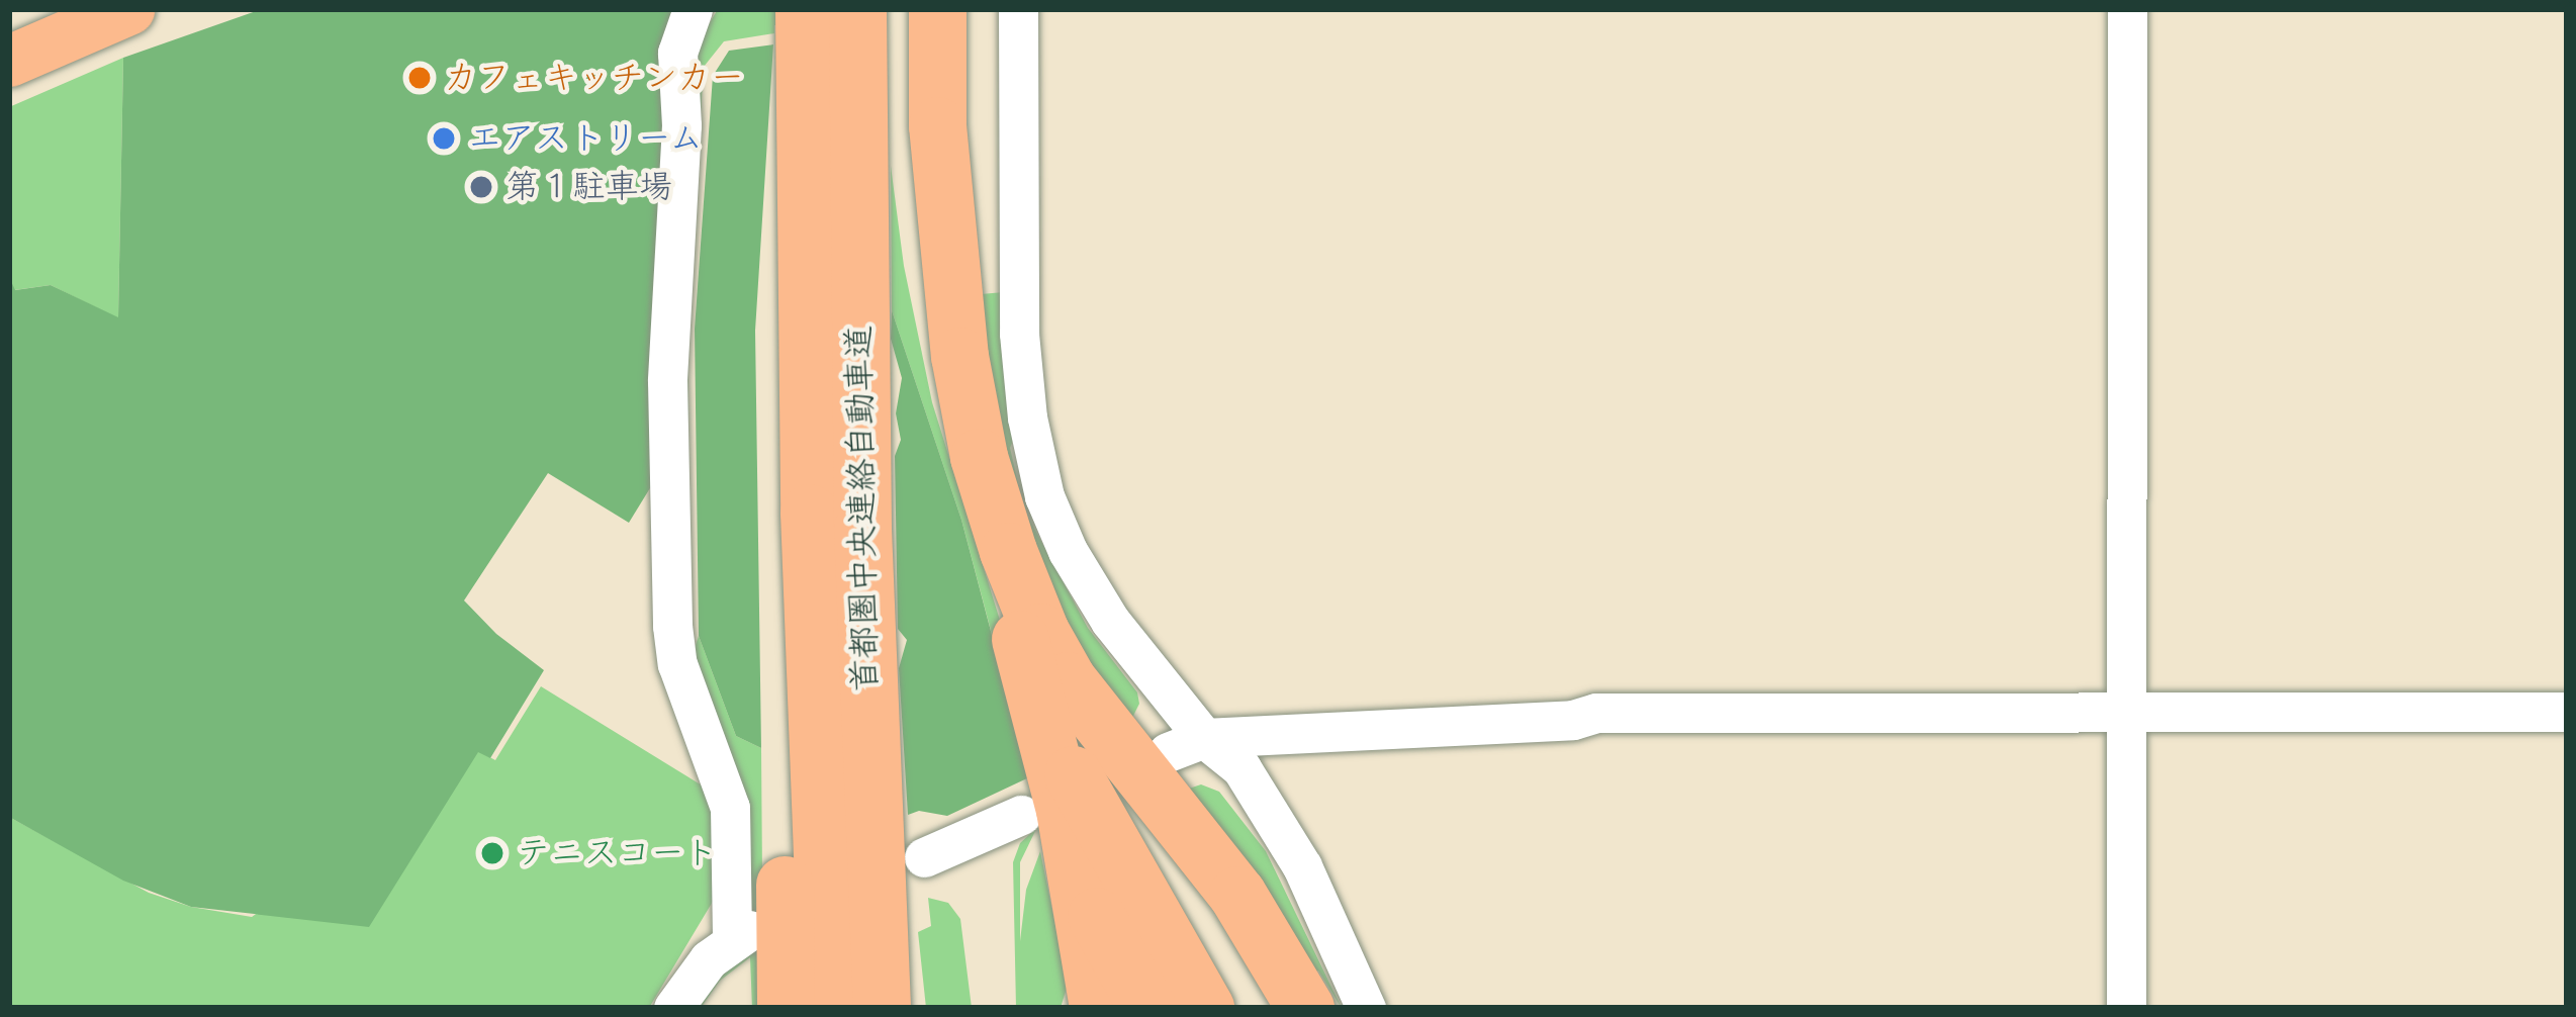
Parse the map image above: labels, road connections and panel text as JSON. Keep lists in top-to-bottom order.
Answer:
{
  "streets": {
    "highway": ["首都圏中央連絡自動車道"]
  },
  "places": [
    "カフェキッチンカー",
    "エアストリーム",
    "第１駐車場",
    "テニスコート"
  ]
}
